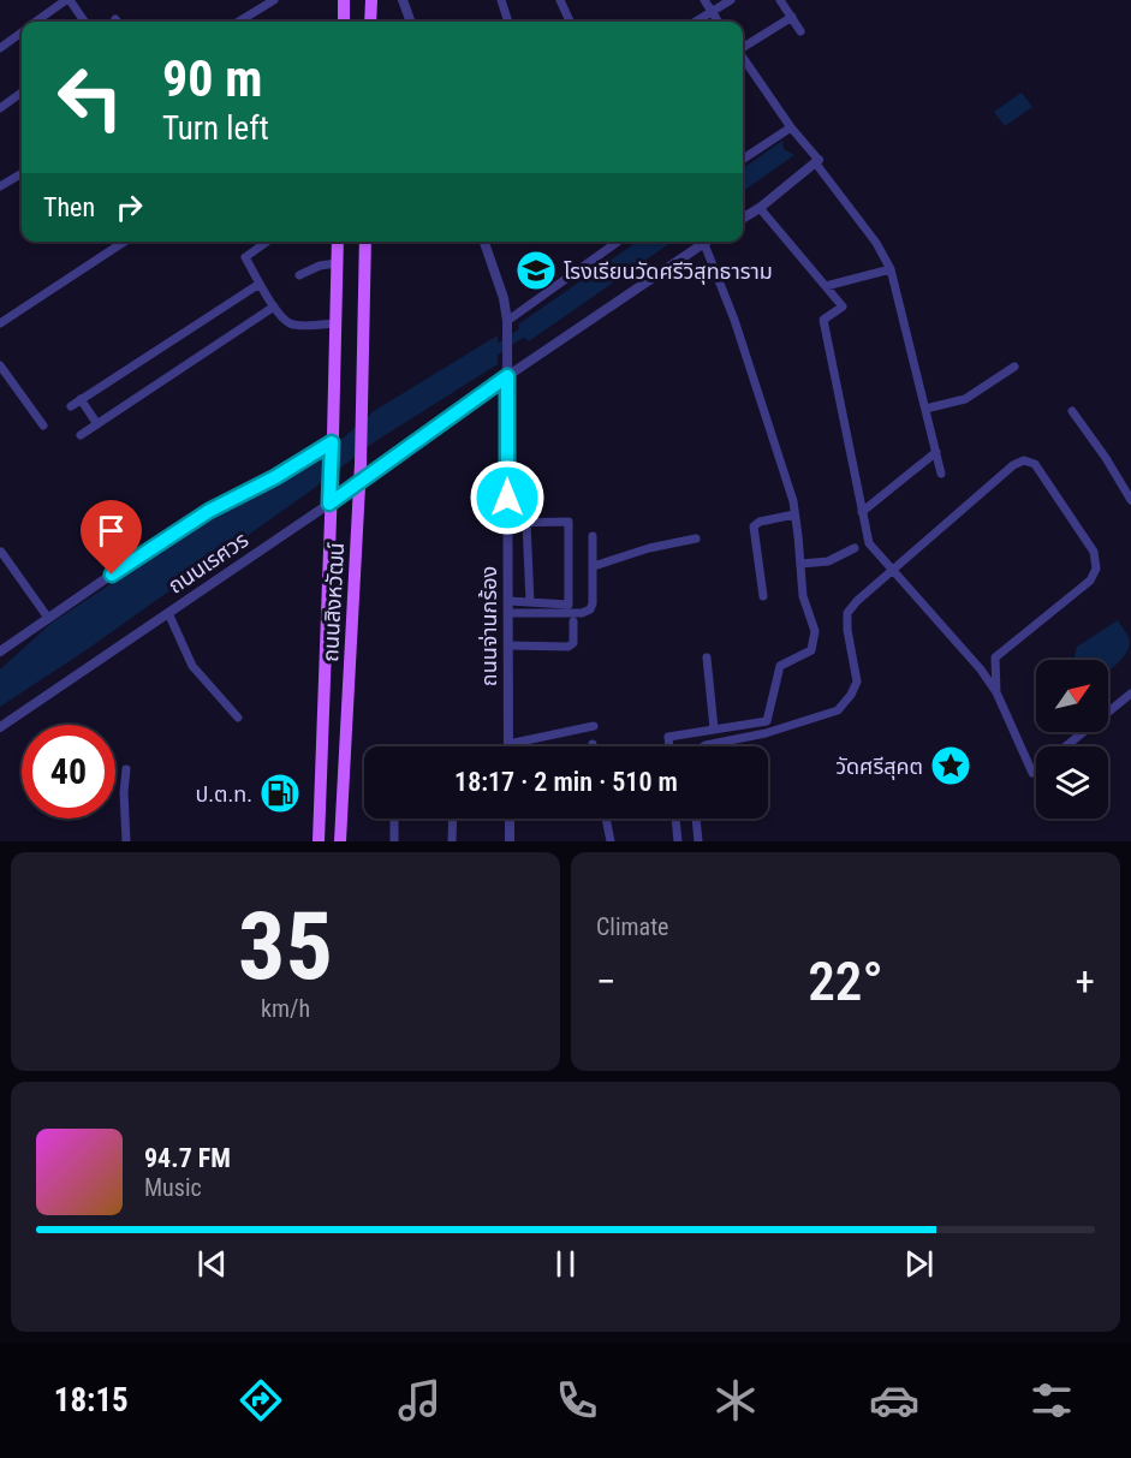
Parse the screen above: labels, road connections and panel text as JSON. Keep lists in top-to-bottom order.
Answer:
{
  "streets": {
    "main road": ["ถนนสิงหวัฒน์"],
    "street": ["ถนนเรศวร", "ถนนจ่านกร้อง"]
  },
  "crossings": [
    ["ถนนเรศวร", "ถนนสิงหวัฒน์"],
    ["ถนนเรศวร", "ถนนจ่านกร้อง"]
  ],
  "places": {
    "school or university": ["โรงเรียนวัดศรีวิสุทธาราม"],
    "place": ["วัดศรีสุคต"],
    "fuel station": ["ป.ต.ท."]
  },
  "north": "top right",
  "page": {
    "turn": ["90 m", "Turn left"],
    "then": "Then",
    "limit": "40",
    "trip": "18:17 · 2 min · 510 m",
    "tile": [
      ["35", "km/h"],
      "Climate"
    ],
    "heat": ["−", "22°", "+"],
    "song": ["94.7 FM", "Music"],
    "tabs": "18:15"
  }
}
